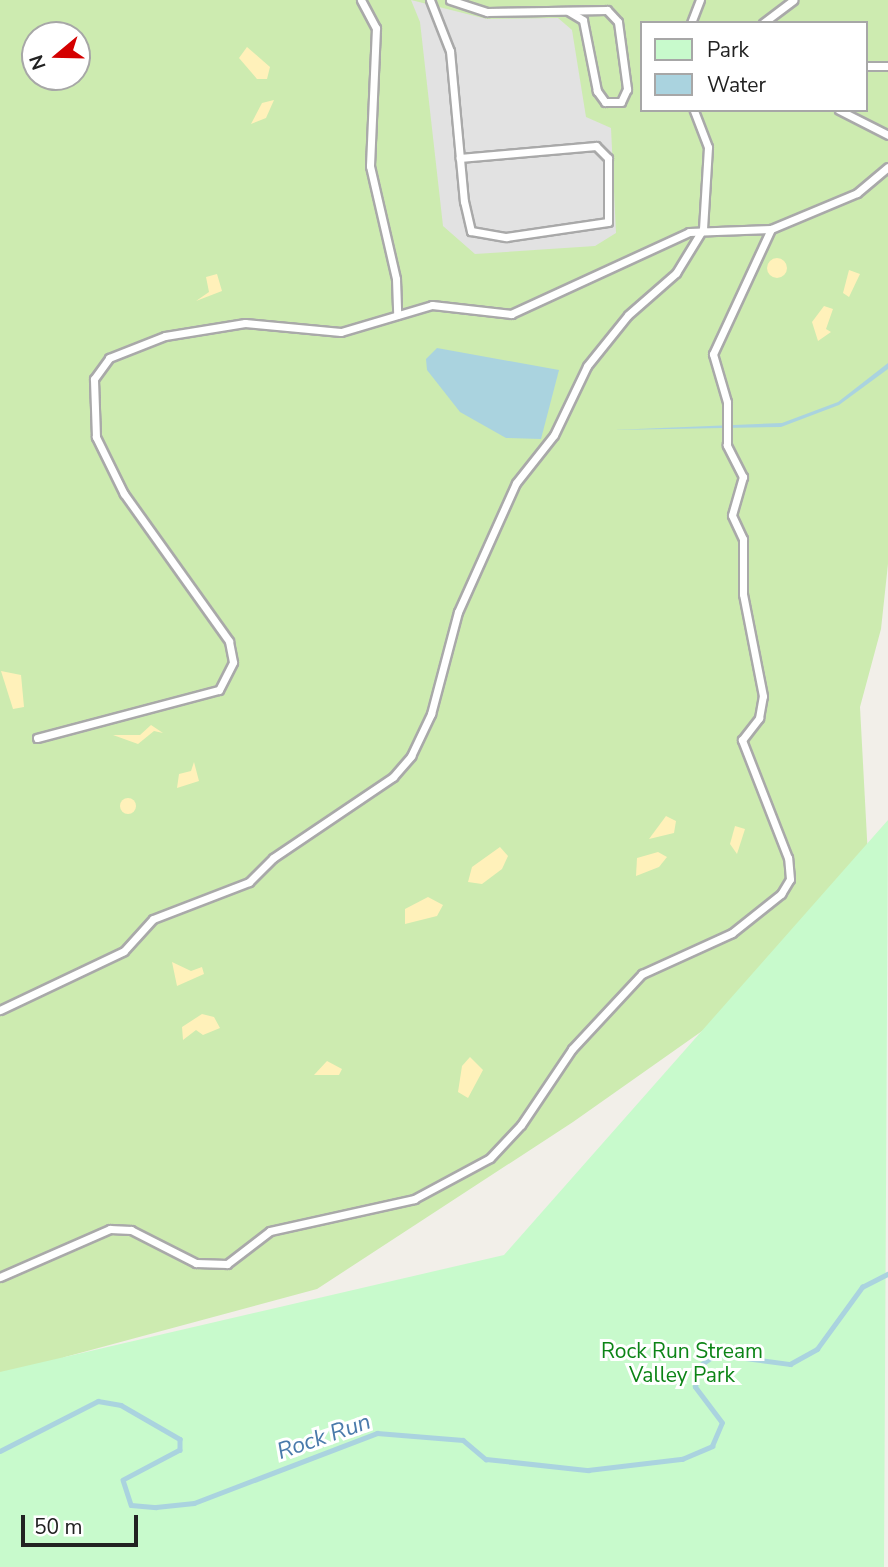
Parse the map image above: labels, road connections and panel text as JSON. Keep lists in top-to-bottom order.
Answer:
{
  "water": ["Rock Run"],
  "parks": ["Rock Run Stream Valley Park"],
  "legend": ["Park", "Water"],
  "scale_bar": "50 m",
  "north": "left"
}
